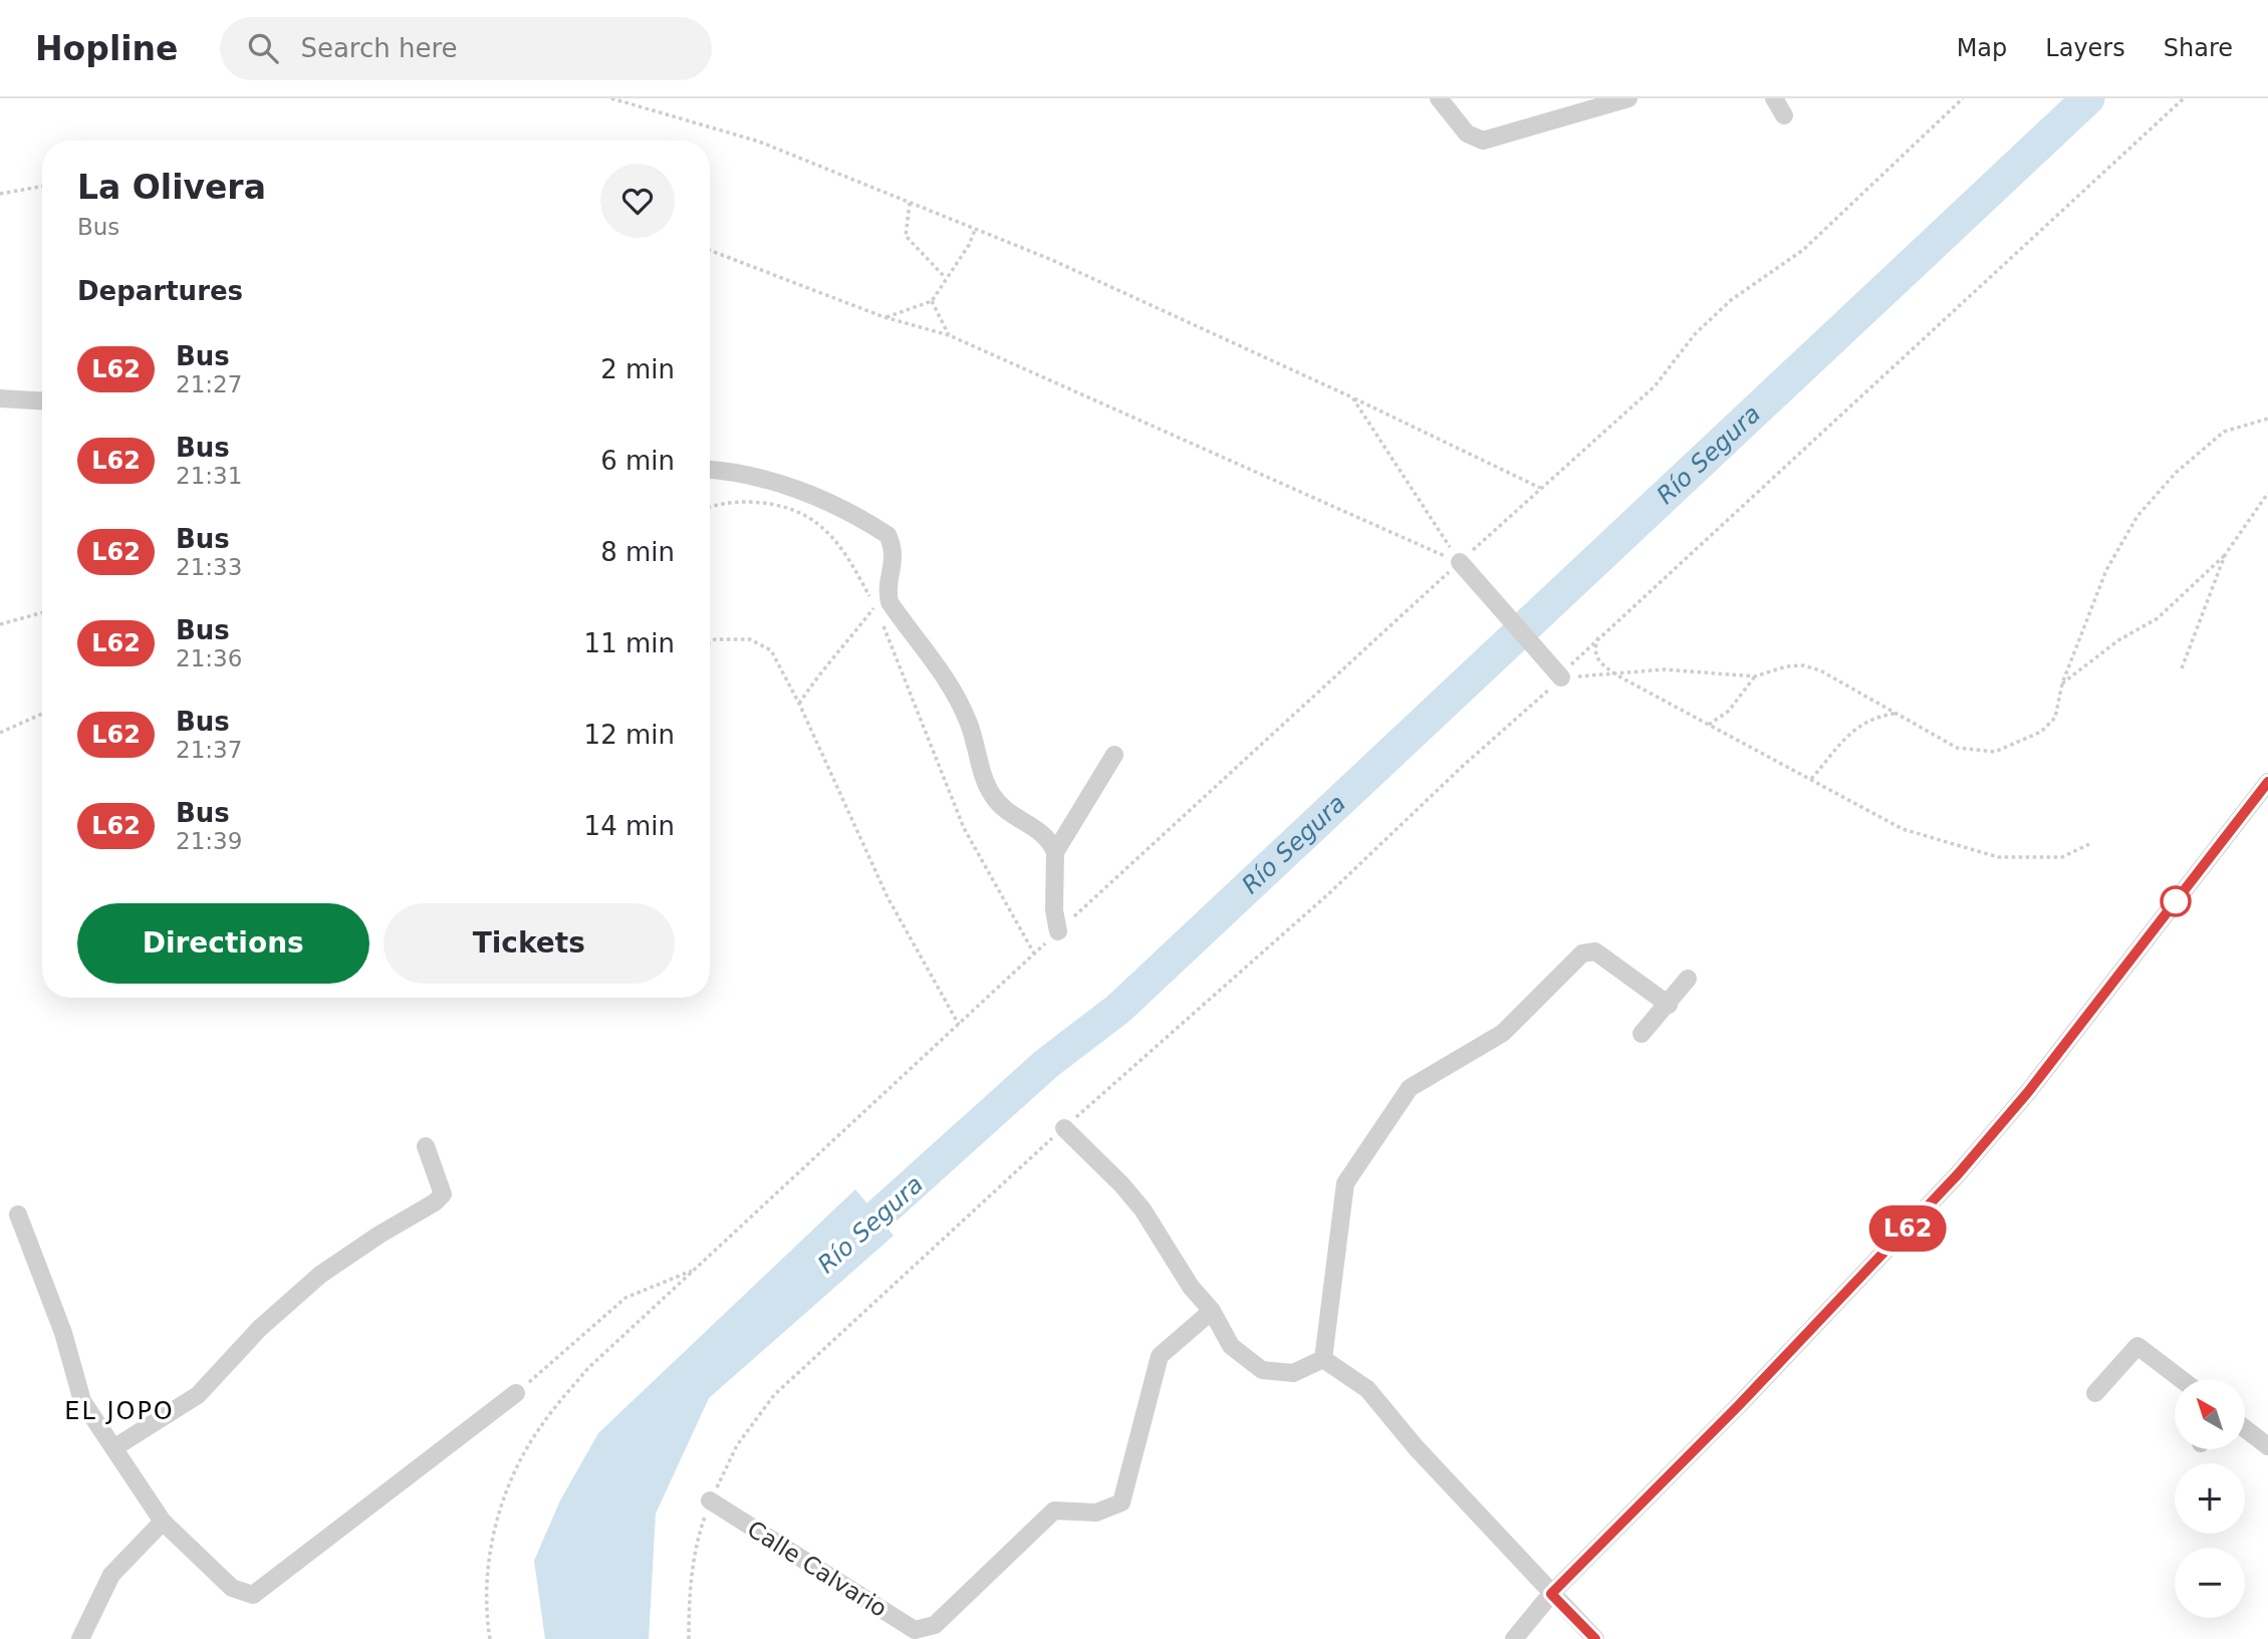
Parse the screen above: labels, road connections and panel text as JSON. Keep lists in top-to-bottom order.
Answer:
{
  "streets": {
    "street": ["Calle Calvario"]
  },
  "districts": ["EL JOPO"],
  "water": ["Río Segura"],
  "lines": ["bus line L62"],
  "north": "top left",
  "page": {
    "header": "Hopline",
    "search": "Search here",
    "nav": ["Map", "Layers", "Share"],
    "on_map": "L62",
    "heading": [
      ["La Olivera", "Bus"],
      "Departures"
    ],
    "list": [
      {
        "mark": "L62",
        "name": "Bus",
        "note": "21:27",
        "value": "2 min"
      },
      {
        "mark": "L62",
        "name": "Bus",
        "note": "21:31",
        "value": "6 min"
      },
      {
        "mark": "L62",
        "name": "Bus",
        "note": "21:33",
        "value": "8 min"
      },
      {
        "mark": "L62",
        "name": "Bus",
        "note": "21:36",
        "value": "11 min"
      },
      {
        "mark": "L62",
        "name": "Bus",
        "note": "21:37",
        "value": "12 min"
      },
      {
        "mark": "L62",
        "name": "Bus",
        "note": "21:39",
        "value": "14 min"
      }
    ],
    "buttons": ["Directions", "Tickets"],
    "map_buttons": ["+", "−"]
  }
}
